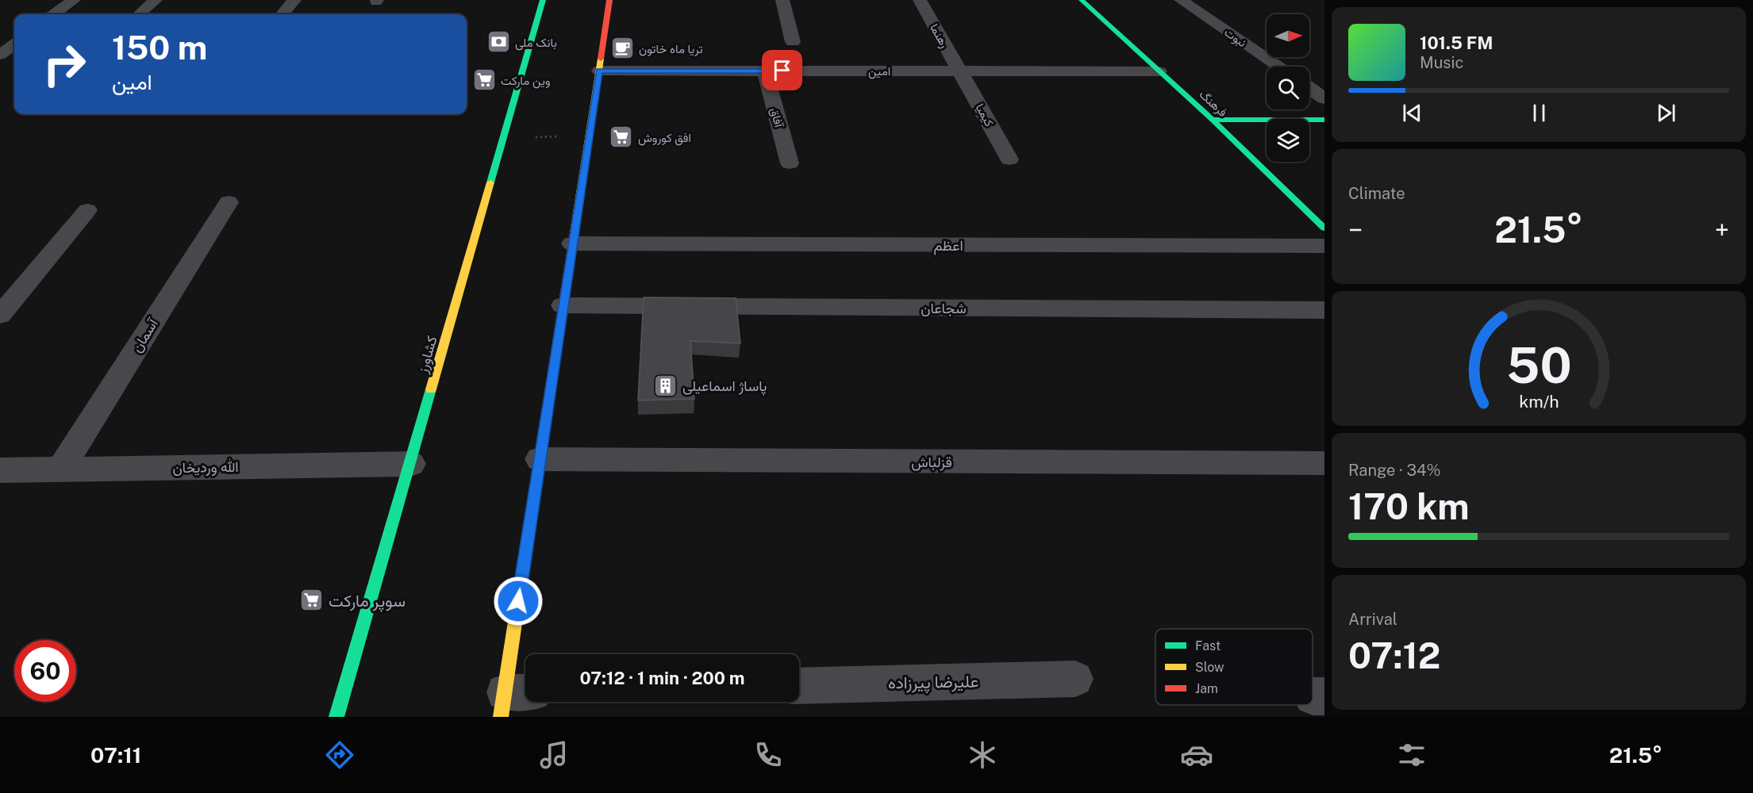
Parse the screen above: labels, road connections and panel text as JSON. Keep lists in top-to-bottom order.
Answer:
{
  "streets": {
    "main road": ["فرهنگ", "کشاورز"],
    "street": [
      "رهنما",
      "نبوت",
      "امین",
      "کیمیا",
      "آفاق",
      "اعظم",
      "شجاعان",
      "آسمان",
      "قزلباش",
      "الله وردیخان",
      "علیرضا پیرزاده"
    ]
  },
  "crossings": [
    ["رهنما", "امین"],
    ["رهنما", "کیمیا"],
    ["امین", "فرهنگ"],
    ["امین", "کیمیا"],
    ["امین", "آفاق"],
    ["آسمان", "الله وردیخان"],
    ["کشاورز", "الله وردیخان"]
  ],
  "places": {
    "bank": ["بانک ملی"],
    "cafe": ["تریا ماه خاتون"],
    "supermarket": ["وین مارکت", "افق کوروش", "سوپر مارکت"],
    "building": ["پاساژ اسماعیلی"]
  },
  "legend": ["Fast", "Slow", "Jam"],
  "north": "right",
  "page": {
    "turn": ["150 m", "امین"],
    "song": ["101.5 FM", "Music"],
    "tile": [
      "Climate",
      ["Range · 34%", "170 km"],
      ["Arrival", "07:12"]
    ],
    "heat": ["−", "21.5°", "+"],
    "limit": "60",
    "trip": "07:12 · 1 min · 200 m",
    "tabs": ["07:11", "21.5°"],
    "gauge": ["50", "km/h"]
  }
}
